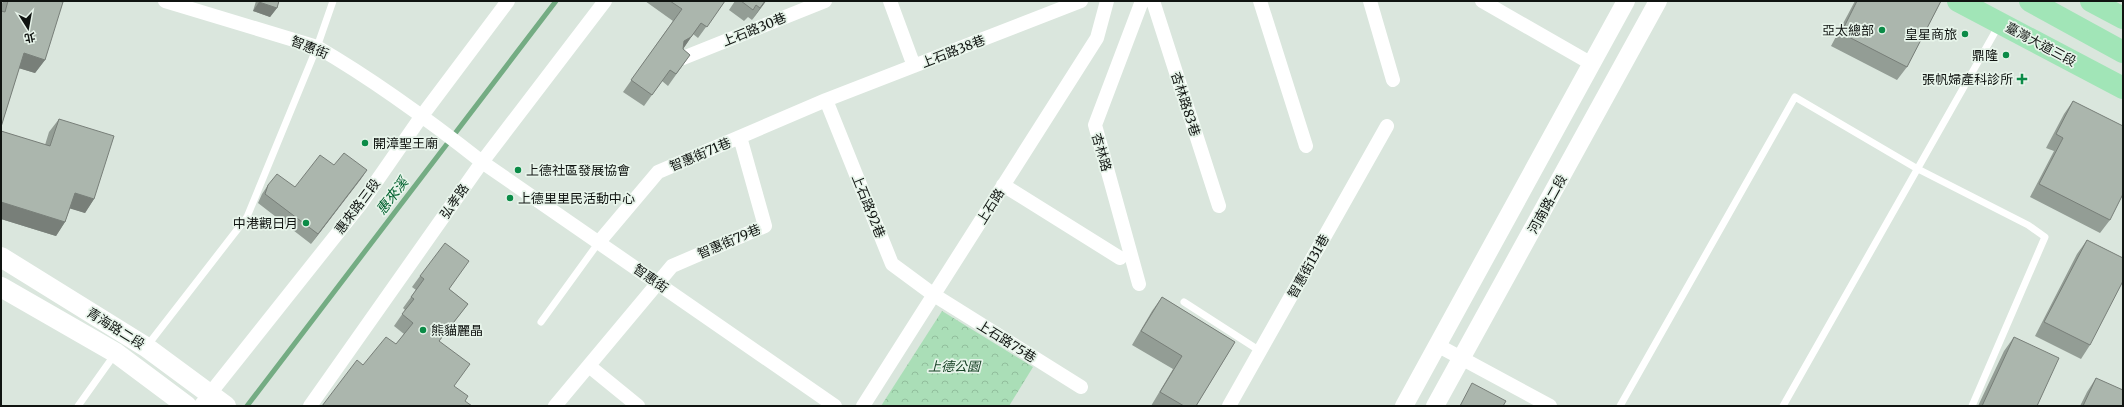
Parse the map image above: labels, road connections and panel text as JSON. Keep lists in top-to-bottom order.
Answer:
{
  "streets": {
    "main road": ["臺灣大道三段", "青海路二段"],
    "street": [
      "上石路30巷",
      "智惠街",
      "上石路38巷",
      "杏林路83巷",
      "杏林路",
      "智惠街71巷",
      "弘孝路",
      "河南路二段",
      "惠來路三段",
      "上石路92巷",
      "上石路",
      "智惠街79巷",
      "智惠街131巷",
      "上石路75巷"
    ]
  },
  "crossings": [
    ["智惠街", "智惠街71巷"],
    ["智惠街", "弘孝路"],
    ["智惠街", "惠來路三段"],
    ["智惠街", "智惠街79巷"],
    ["上石路38巷", "智惠街71巷"],
    ["上石路38巷", "上石路92巷"],
    ["智惠街71巷", "上石路92巷"],
    ["智惠街71巷", "智惠街79巷"],
    ["惠來路三段", "青海路二段"],
    ["上石路92巷", "上石路"],
    ["上石路92巷", "上石路75巷"],
    ["上石路", "上石路75巷"]
  ],
  "water": ["惠來溪"],
  "parks": ["上德公園"],
  "places": {
    "other": [
      "亞太總部",
      "皇星商旅",
      "鼎隆",
      "開漳聖王廟",
      "上德社區發展協會",
      "上德里里民活動中心",
      "中港觀日月",
      "熊貓麗晶"
    ],
    "health": ["張帆婦產科診所"]
  },
  "north": "bottom"
}
